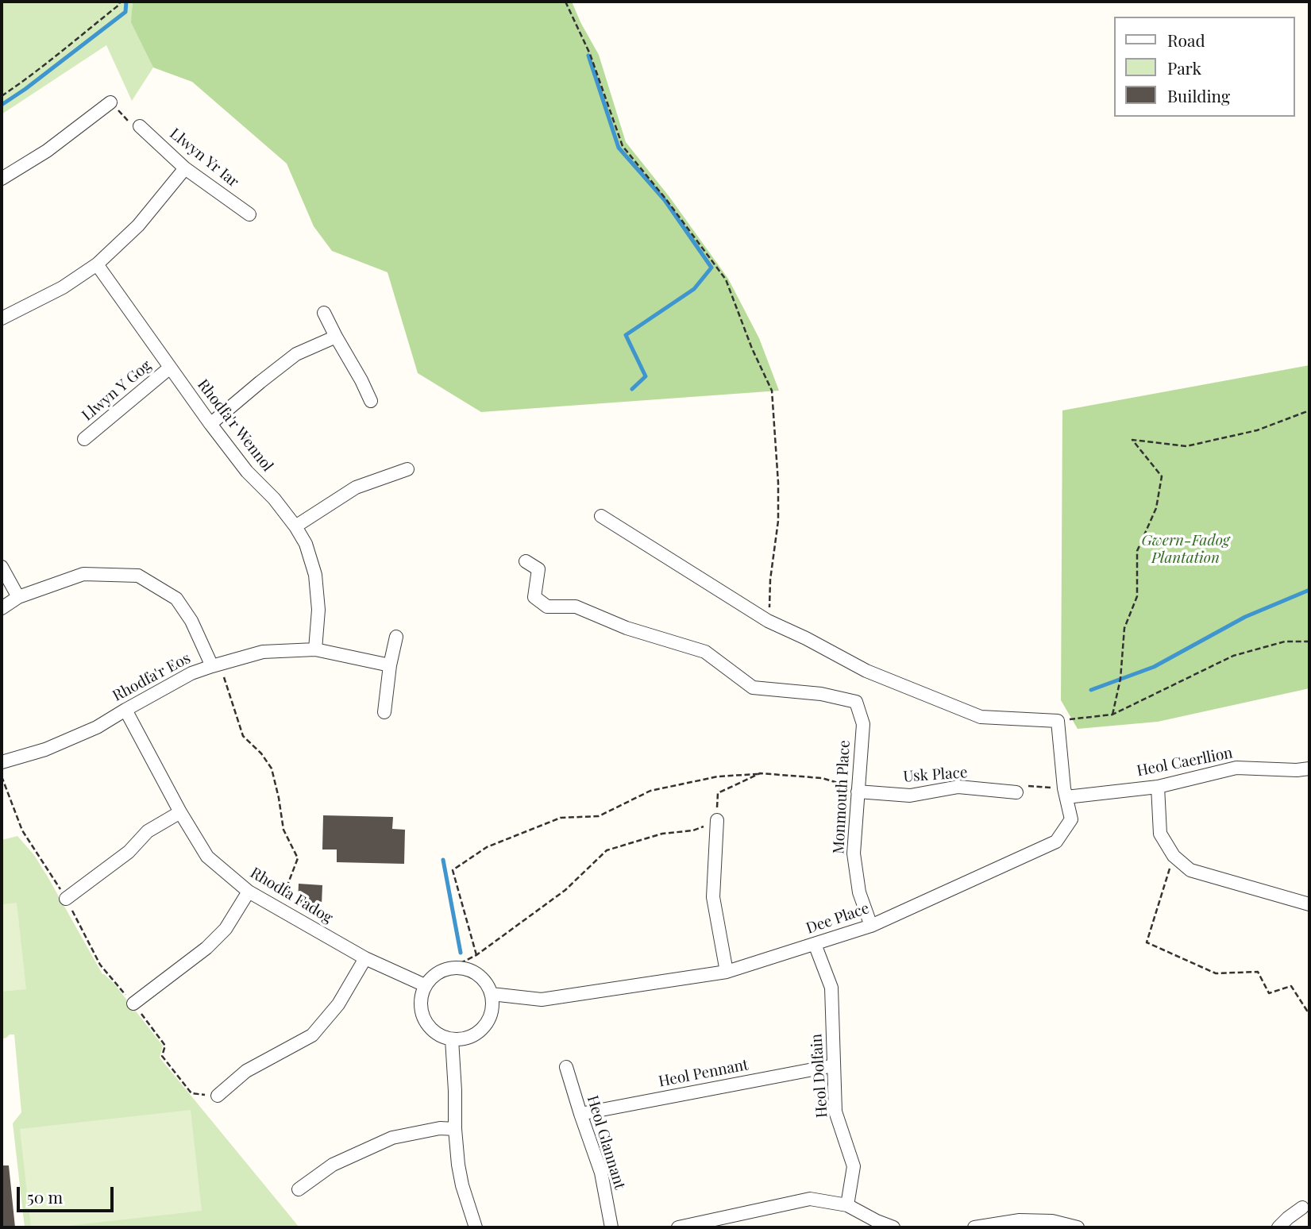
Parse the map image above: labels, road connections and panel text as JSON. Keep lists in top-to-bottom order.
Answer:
{
  "streets": {
    "street": [
      "Llwyn Yr Iar",
      "Llwyn Y Gog",
      "Rhodfa'r Wennol",
      "Rhodfa'r Eos",
      "Heol Caerllion",
      "Usk Place",
      "Monmouth Place",
      "Rhodfa Fadog",
      "Dee Place",
      "Heol Pennant",
      "Heol Dolfain",
      "Heol Glannant"
    ]
  },
  "crossings": [
    ["Llwyn Y Gog", "Rhodfa'r Wennol"],
    ["Rhodfa'r Wennol", "Rhodfa'r Eos"],
    ["Rhodfa'r Eos", "Rhodfa Fadog"],
    ["Heol Caerllion", "Dee Place"],
    ["Usk Place", "Monmouth Place"],
    ["Monmouth Place", "Dee Place"],
    ["Rhodfa Fadog", "Dee Place"],
    ["Dee Place", "Heol Dolfain"],
    ["Heol Pennant", "Heol Dolfain"],
    ["Heol Pennant", "Heol Glannant"]
  ],
  "parks": ["Gwern-Fadog Plantation"],
  "legend": ["Road", "Park", "Building"],
  "scale_bar": "50 m"
}
